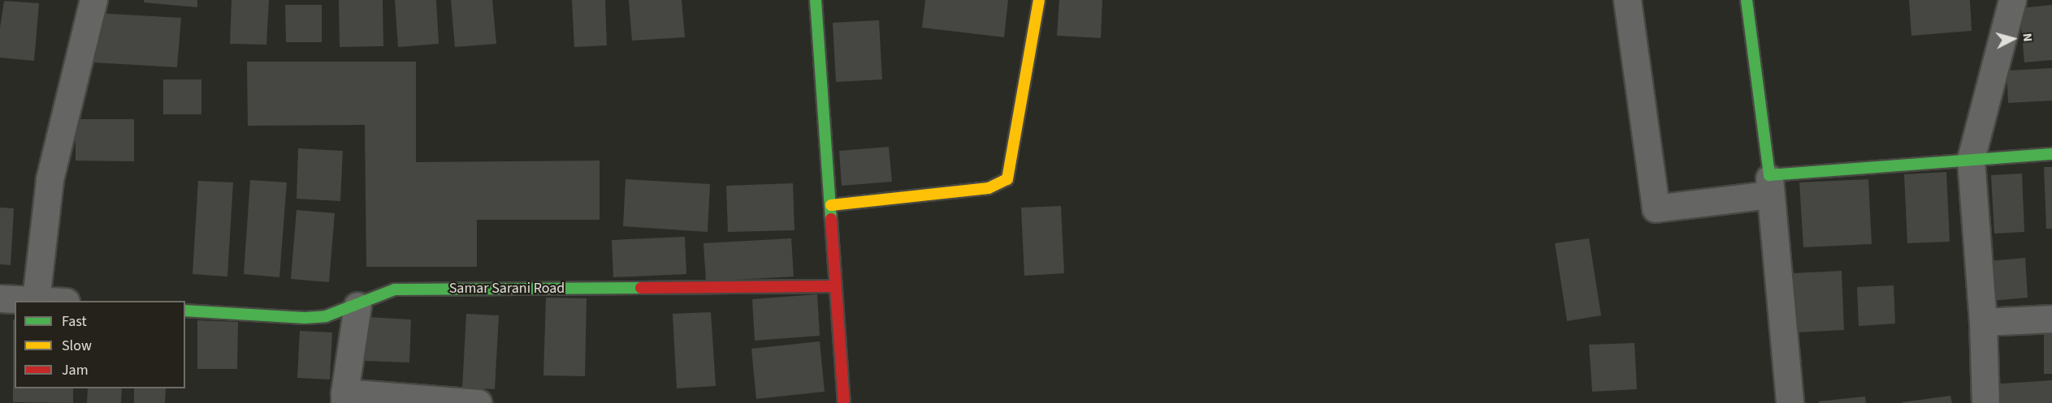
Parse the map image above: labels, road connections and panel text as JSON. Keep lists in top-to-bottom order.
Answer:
{
  "streets": {
    "street": ["Samar Sarani Road"]
  },
  "legend": ["Fast", "Slow", "Jam"],
  "north": "right"
}
